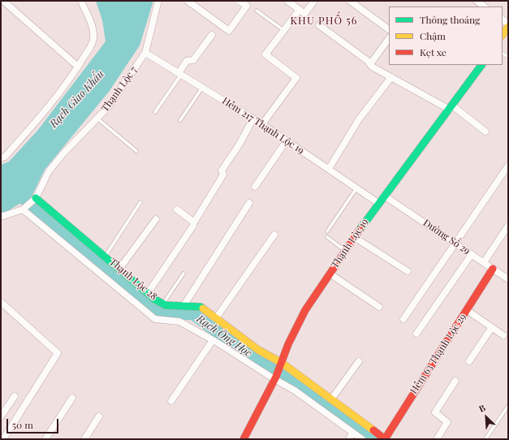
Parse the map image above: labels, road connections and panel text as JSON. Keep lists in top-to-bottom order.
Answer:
{
  "streets": {
    "street": [
      "Thạnh Lộc 7",
      "Hẻm 217 Thạnh Lộc 19",
      "Đường Số 29",
      "Thạnh Lộc 19",
      "Thạnh Lộc 28",
      "Hẻm 63 Thạnh Lộc 29"
    ]
  },
  "crossings": [
    ["Thạnh Lộc 7", "Hẻm 217 Thạnh Lộc 19"],
    ["Thạnh Lộc 7", "Thạnh Lộc 28"],
    ["Hẻm 217 Thạnh Lộc 19", "Thạnh Lộc 19"],
    ["Đường Số 29", "Thạnh Lộc 19"],
    ["Đường Số 29", "Hẻm 63 Thạnh Lộc 29"],
    ["Thạnh Lộc 19", "Thạnh Lộc 28"],
    ["Thạnh Lộc 28", "Hẻm 63 Thạnh Lộc 29"]
  ],
  "districts": ["KHU PHỐ 56"],
  "water": ["Rạch Giao Khẩu", "Rạch Ông Học"],
  "legend": ["Thông thoáng", "Chậm", "Kẹt xe"],
  "scale_bar": "50 m",
  "north": "top left"
}
